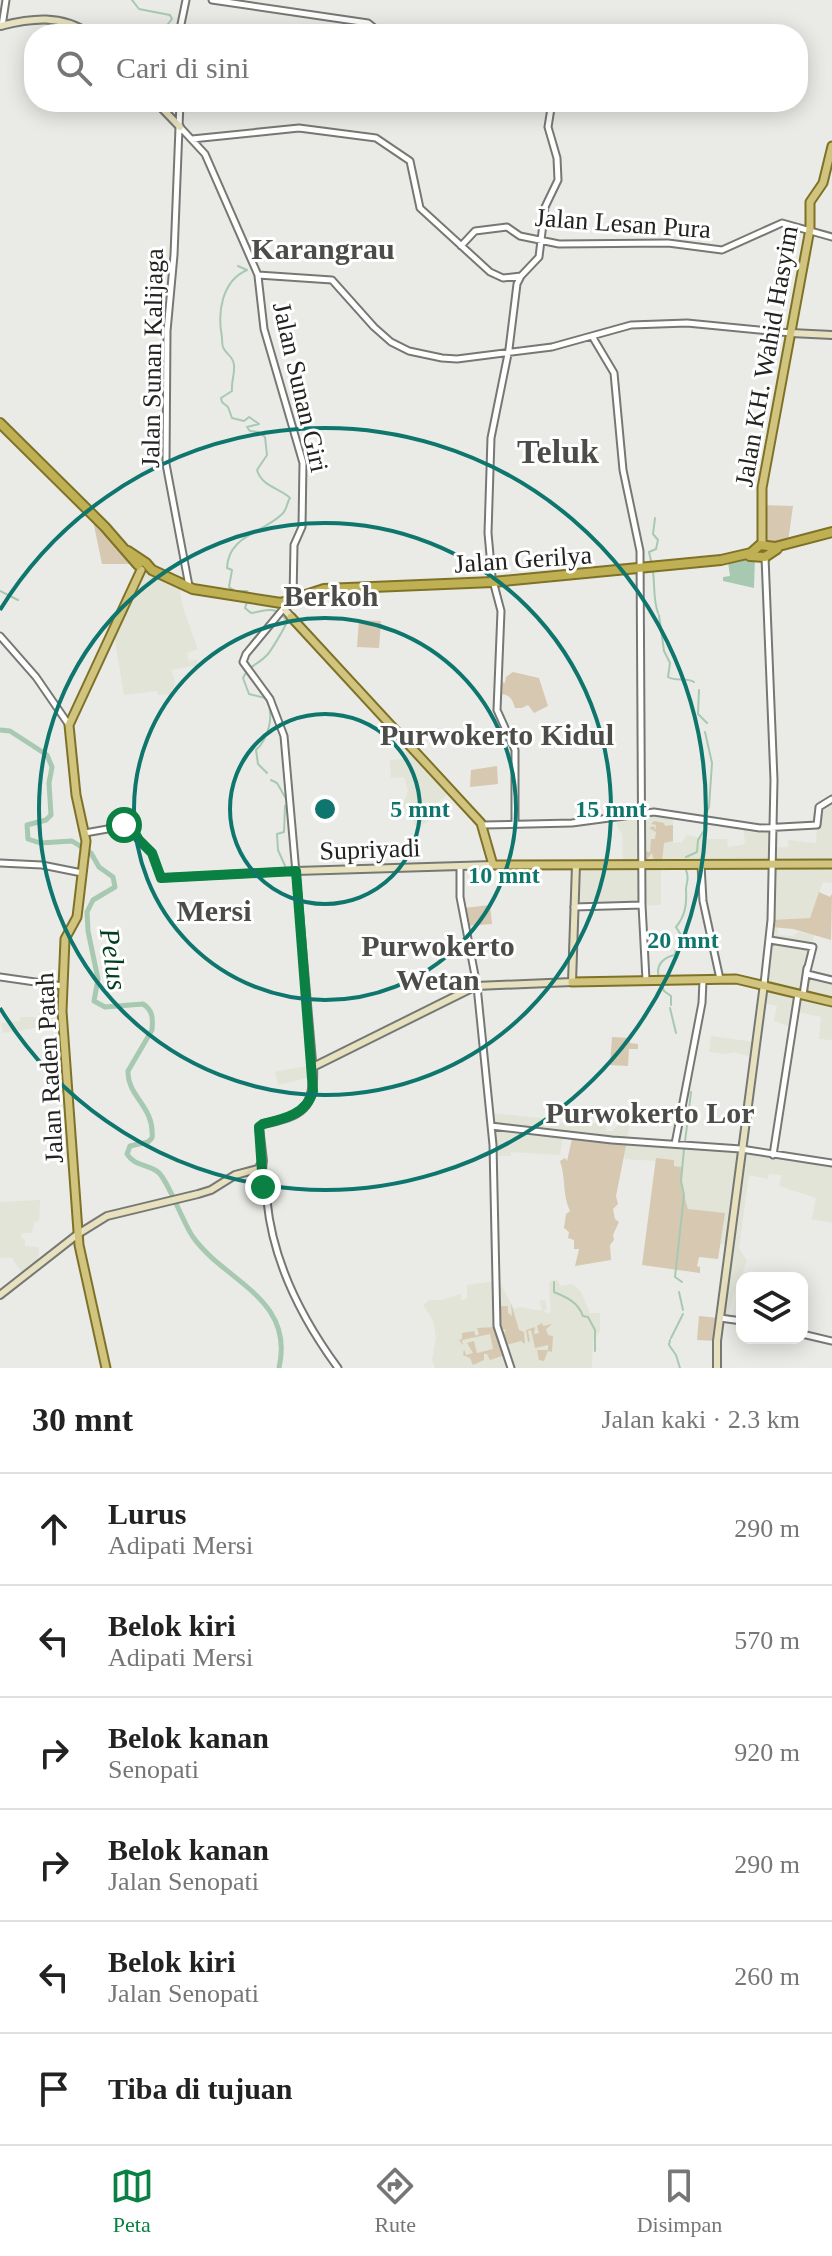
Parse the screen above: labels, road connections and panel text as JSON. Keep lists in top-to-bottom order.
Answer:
{
  "streets": {
    "highway": ["Jalan Gerilya"],
    "main road": ["Jalan KH. Wahid Hasyim", "Supriyadi", "Jalan Raden Patah"],
    "street": ["Jalan Lesan Pura", "Jalan Sunan Kalijaga", "Jalan Sunan Giri"]
  },
  "crossings": [
    ["Jalan Lesan Pura", "Jalan KH. Wahid Hasyim"],
    ["Jalan KH. Wahid Hasyim", "Jalan Gerilya"],
    ["Jalan Sunan Kalijaga", "Jalan Sunan Giri"],
    ["Jalan Sunan Giri", "Jalan Gerilya"]
  ],
  "districts": [
    "Karangrau",
    "Teluk",
    "Berkoh",
    "Purwokerto Kidul",
    "Mersi",
    "Purwokerto Wetan",
    "Purwokerto Lor"
  ],
  "water": ["Pelus"],
  "page": {
    "search": "Cari di sini",
    "heading": ["30 mnt", "Jalan kaki · 2.3 km"],
    "list": [
      ["Lurus", "Adipati Mersi", "290 m"],
      ["Belok kiri", "Adipati Mersi", "570 m"],
      ["Belok kanan", "Senopati", "920 m"],
      ["Belok kanan", "Jalan Senopati", "290 m"],
      ["Belok kiri", "Jalan Senopati", "260 m"],
      "Tiba di tujuan"
    ],
    "nav": ["Peta", "Rute", "Disimpan"]
  },
  "rings": [
    "5 mnt",
    "15 mnt",
    "10 mnt",
    "20 mnt"
  ]
}
